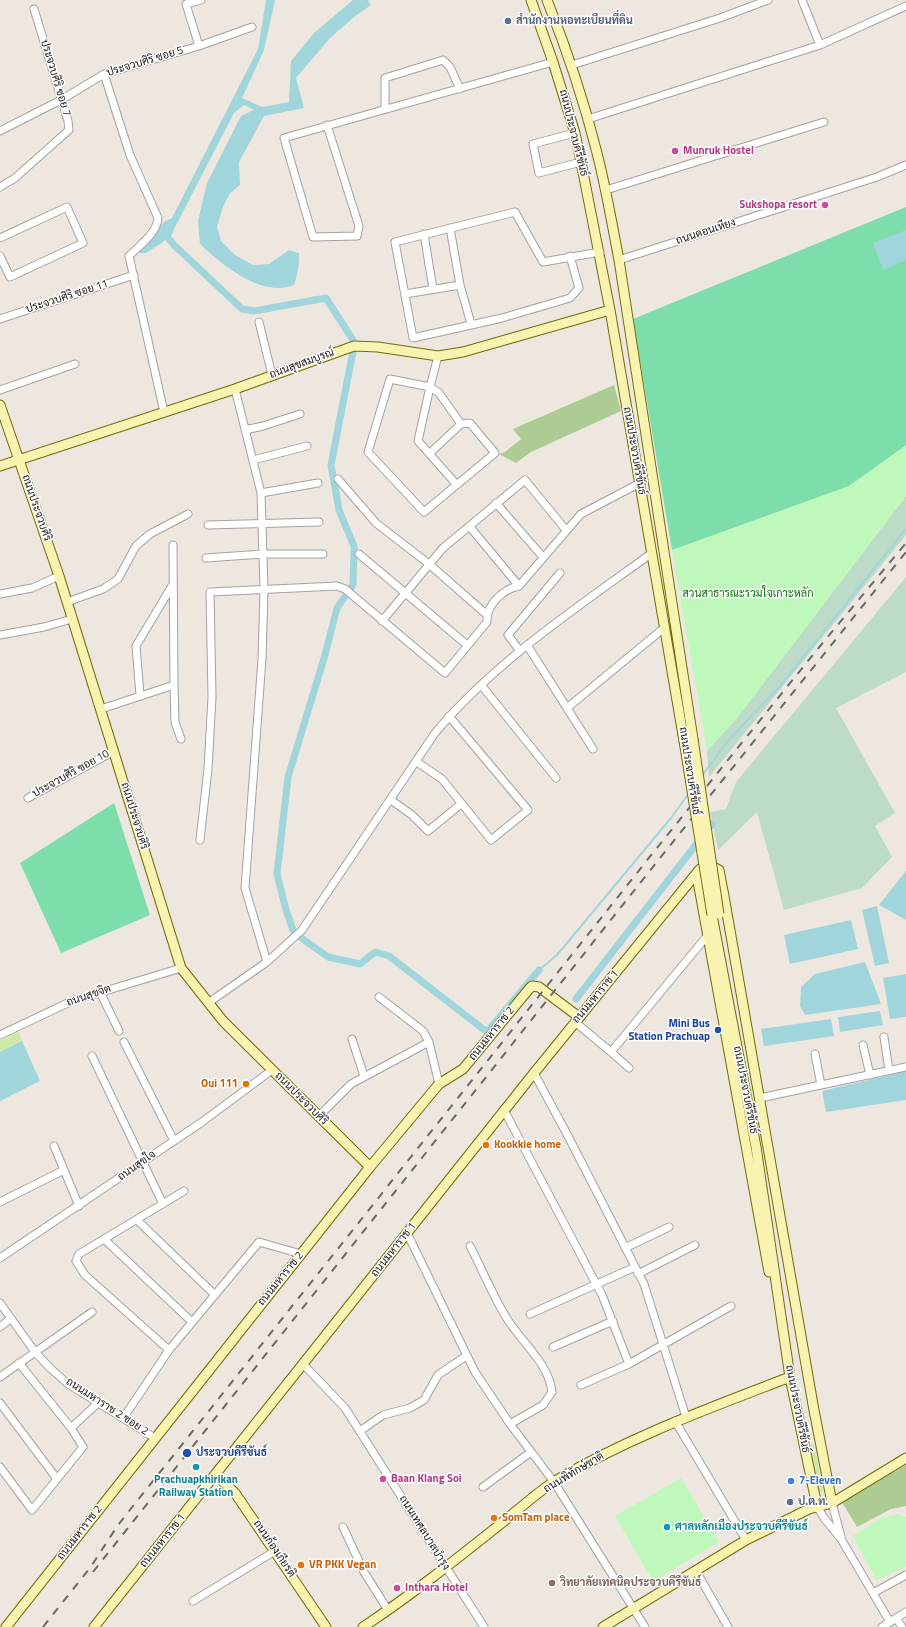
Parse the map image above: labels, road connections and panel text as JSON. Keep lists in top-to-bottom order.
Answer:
{
  "streets": {
    "main road": [
      "ถนนประจวบคีรีขันธ์",
      "ถนนสุขสมบูรณ์",
      "ถนนประจวบศิริ",
      "ถนนมหาราช 1",
      "ถนนมหาราช 2",
      "ถนนพิทักษ์ชาติ",
      "ถนนก้องเกียรติ"
    ],
    "street": [
      "ประจวบศิริ ซอย 5",
      "ประจวบศิริ ซอย 7",
      "ถนนดอนเหียง",
      "ประจวบศิริ ซอย 11",
      "ประจวบศิริ ซอย 10",
      "ถนนสุขจิต",
      "ถนนสุขใจ",
      "ถนนมหาราช 2 ซอย 2",
      "ถนนเทศลบาลบำรุง"
    ]
  },
  "crossings": [
    ["ประจวบศิริ ซอย 5", "ประจวบศิริ ซอย 7"],
    ["ถนนประจวบคีรีขันธ์", "ถนนดอนเหียง"],
    ["ถนนประจวบคีรีขันธ์", "ถนนสุขสมบูรณ์"],
    ["ถนนประจวบคีรีขันธ์", "ถนนพิทักษ์ชาติ"],
    ["ถนนสุขสมบูรณ์", "ถนนประจวบศิริ"],
    ["ถนนประจวบศิริ", "ประจวบศิริ ซอย 10"],
    ["ถนนประจวบศิริ", "ถนนสุขจิต"],
    ["ถนนประจวบศิริ", "ถนนมหาราช 2"],
    ["ถนนประจวบศิริ", "ถนนสุขใจ"],
    ["ถนนมหาราช 1", "ถนนมหาราช 2"],
    ["ถนนมหาราช 1", "ถนนเทศลบาลบำรุง"],
    ["ถนนมหาราช 1", "ถนนก้องเกียรติ"],
    ["ถนนมหาราช 2", "ถนนมหาราช 2 ซอย 2"],
    ["ถนนพิทักษ์ชาติ", "ถนนเทศลบาลบำรุง"]
  ],
  "parks": ["สวนสาธารณะรวมใจเกาะหลัก"],
  "places": [
    "สำนักงานหอทะเบียนที่ดิน",
    "Munruk Hostel",
    "Sukshopa resort",
    "Mini Bus Station Prachuap",
    "Oui 111",
    "Kookkie home",
    "ประจวบคีรีขันธ์",
    "Prachuapkhirikan Railway Station",
    "Baan Klang Soi",
    "7-Eleven",
    "ป.ต.ท.",
    "SomTam place",
    "ศาลหลักเมืองประจวบคีรีขันธ์",
    "VR PKK Vegan",
    "วิทยาลัยเทคนิคประจวบคีรีขันธ์",
    "Inthara Hotel"
  ]
}
